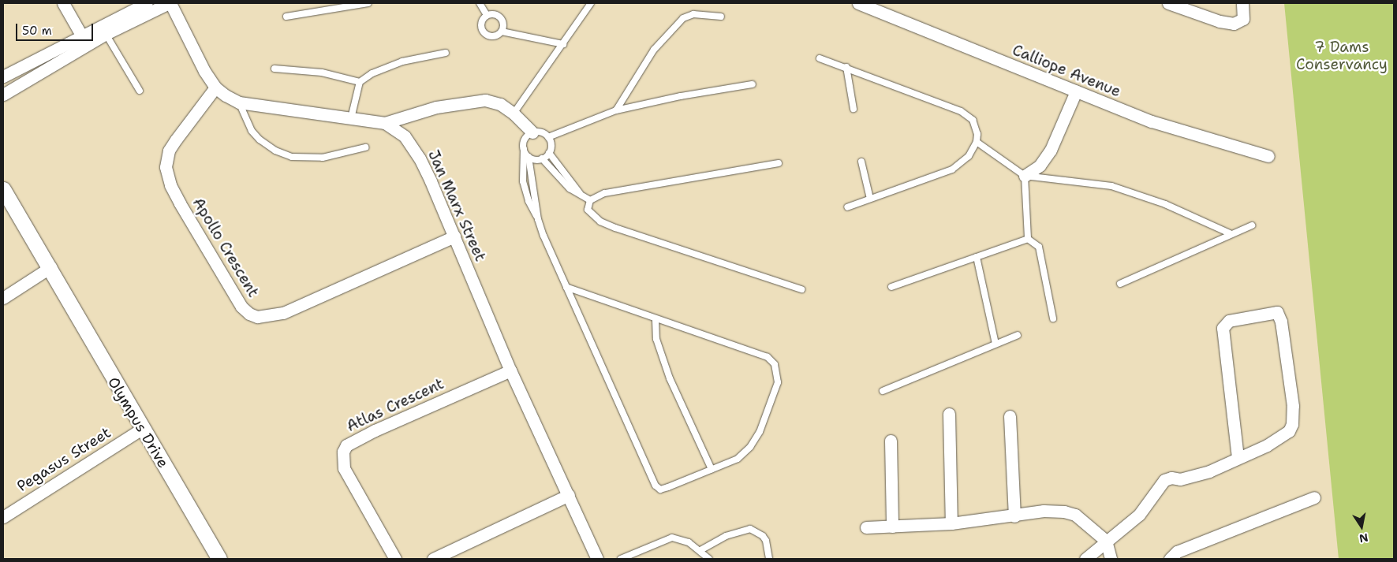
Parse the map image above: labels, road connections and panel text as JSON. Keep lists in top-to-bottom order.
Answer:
{
  "streets": {
    "street": [
      "Calliope Avenue",
      "Jan Marx Street",
      "Apollo Crescent",
      "Atlas Crescent",
      "Olympus Drive",
      "Pegasus Street"
    ]
  },
  "crossings": [
    ["Jan Marx Street", "Apollo Crescent"],
    ["Jan Marx Street", "Atlas Crescent"],
    ["Olympus Drive", "Pegasus Street"]
  ],
  "parks": ["7 Dams Conservancy"],
  "scale_bar": "50 m",
  "north": "bottom"
}
